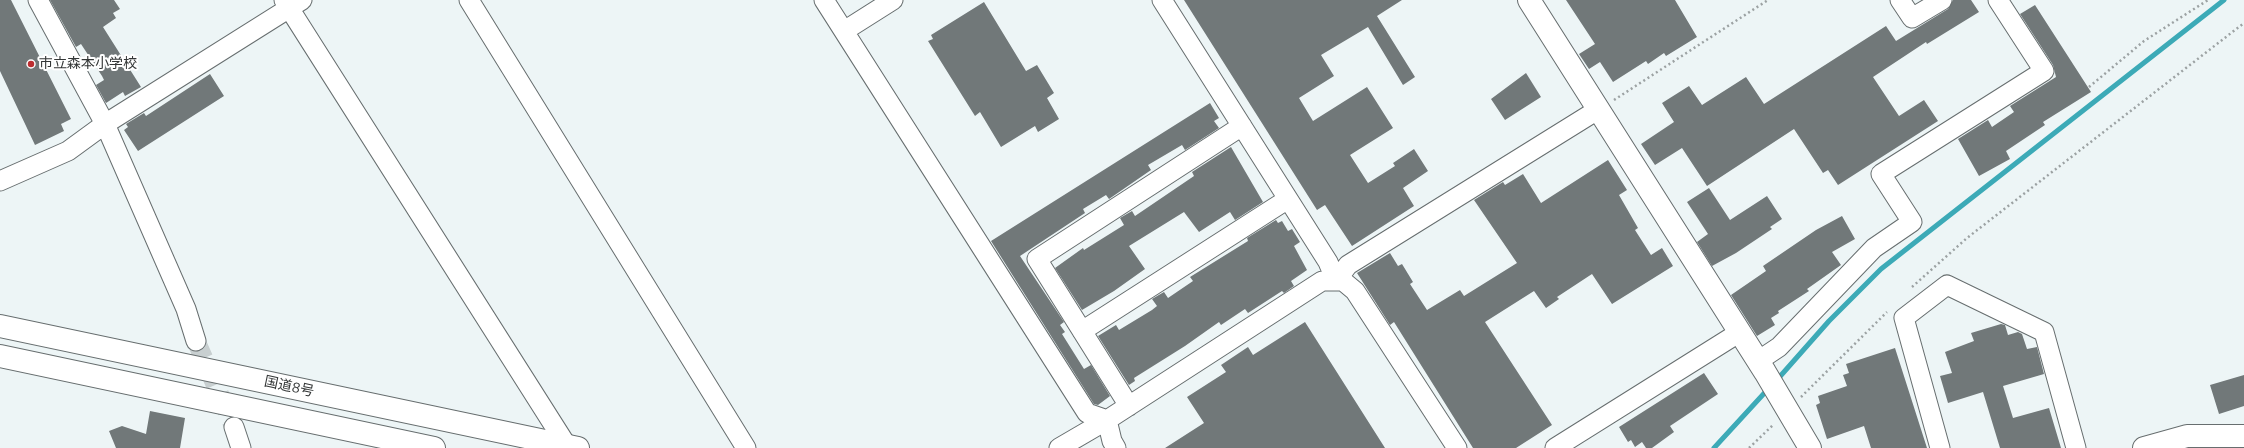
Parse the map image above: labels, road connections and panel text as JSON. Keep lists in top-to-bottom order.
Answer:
{
  "streets": {
    "main road": ["国道8号"]
  },
  "places": ["市立森本小学校"]
}
